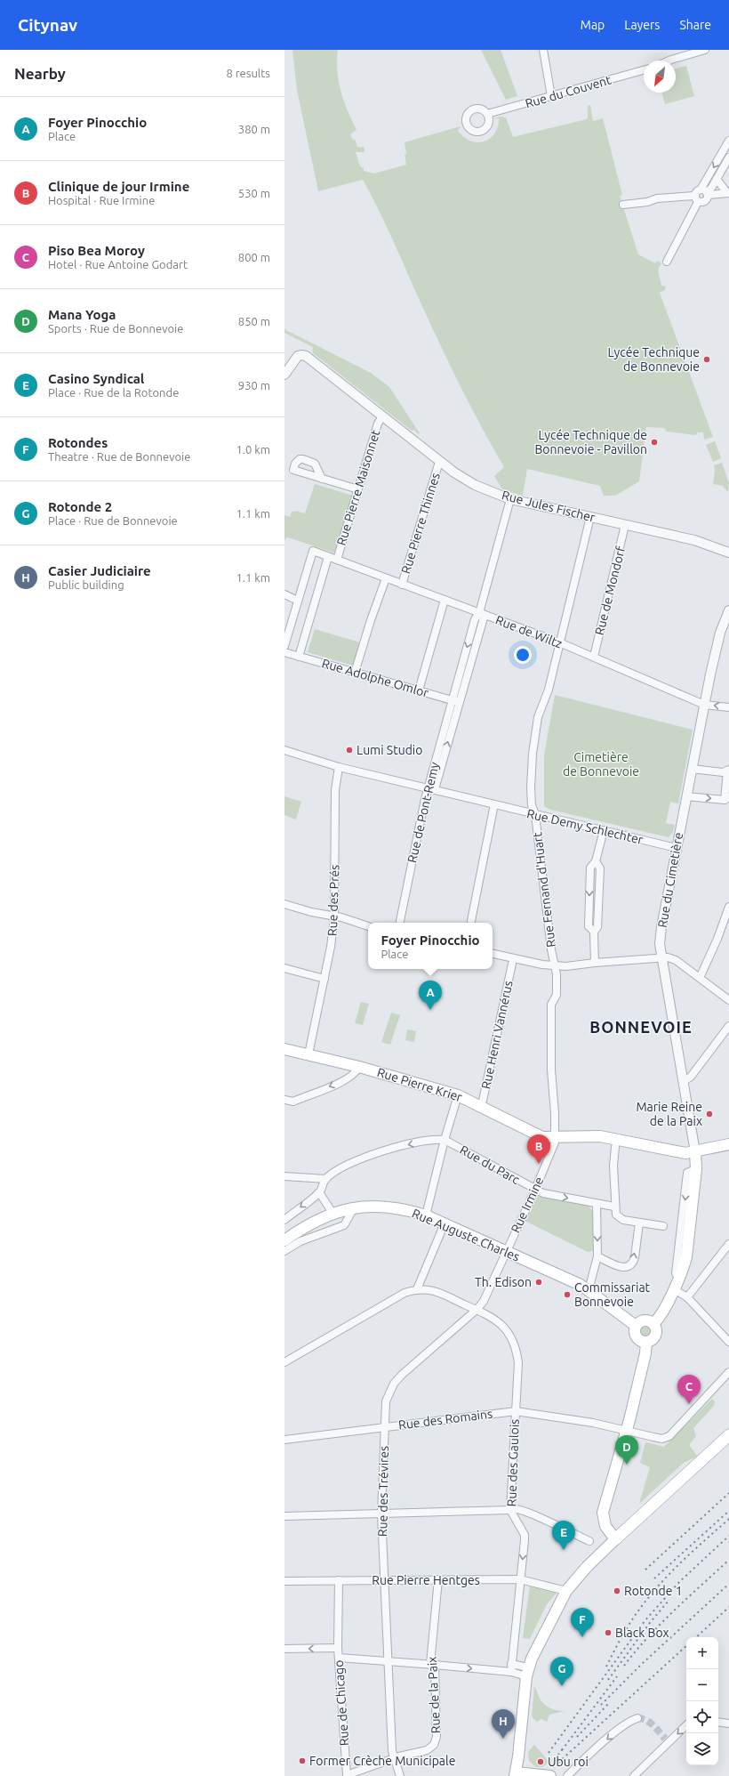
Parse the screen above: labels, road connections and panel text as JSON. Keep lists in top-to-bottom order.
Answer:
{
  "streets": {
    "main road": ["Rue Pierre Krier", "Rue Auguste Charles"],
    "street": [
      "Rue du Couvent",
      "Rue Pierre Maisonnet",
      "Rue Jules Fischer",
      "Rue Pierre Thinnes",
      "Rue de Mondorf",
      "Rue de Wiltz",
      "Rue Adolphe Omlor",
      "Rue de Pont-Remy",
      "Rue Demy Schlechter",
      "Rue du Cimetière",
      "Rue Fernand d'Huart",
      "Rue des Prés",
      "Rue Henri Vannérus",
      "Rue du Parc",
      "Rue Irmine",
      "Rue des Romains",
      "Rue des Gaulois",
      "Rue des Trévires",
      "Rue Pierre Hentges",
      "Rue de la Paix",
      "Rue de Chicago"
    ]
  },
  "crossings": [
    ["Rue Pierre Maisonnet", "Rue Jules Fischer"],
    ["Rue Pierre Maisonnet", "Rue de Wiltz"],
    ["Rue Jules Fischer", "Rue Pierre Thinnes"],
    ["Rue Jules Fischer", "Rue de Mondorf"],
    ["Rue Jules Fischer", "Rue de Pont-Remy"],
    ["Rue Jules Fischer", "Rue Fernand d'Huart"],
    ["Rue Pierre Thinnes", "Rue de Wiltz"],
    ["Rue de Mondorf", "Rue de Wiltz"],
    ["Rue de Wiltz", "Rue de Pont-Remy"],
    ["Rue de Wiltz", "Rue du Cimetière"],
    ["Rue de Wiltz", "Rue Fernand d'Huart"],
    ["Rue Adolphe Omlor", "Rue de Pont-Remy"],
    ["Rue de Pont-Remy", "Rue Demy Schlechter"],
    ["Rue Demy Schlechter", "Rue du Cimetière"],
    ["Rue Demy Schlechter", "Rue Fernand d'Huart"],
    ["Rue Demy Schlechter", "Rue des Prés"],
    ["Rue du Cimetière", "Rue Pierre Krier"],
    ["Rue Fernand d'Huart", "Rue Pierre Krier"],
    ["Rue Fernand d'Huart", "Rue Irmine"],
    ["Rue des Prés", "Rue Pierre Krier"],
    ["Rue Henri Vannérus", "Rue Pierre Krier"],
    ["Rue Pierre Krier", "Rue Irmine"],
    ["Rue du Parc", "Rue Irmine"],
    ["Rue Irmine", "Rue Auguste Charles"],
    ["Rue Irmine", "Rue des Trévires"],
    ["Rue Auguste Charles", "Rue des Trévires"],
    ["Rue des Romains", "Rue des Gaulois"],
    ["Rue des Romains", "Rue des Trévires"],
    ["Rue des Gaulois", "Rue des Trévires"],
    ["Rue des Gaulois", "Rue Pierre Hentges"],
    ["Rue des Trévires", "Rue Pierre Hentges"],
    ["Rue des Trévires", "Rue de la Paix"],
    ["Rue des Trévires", "Rue de Chicago"],
    ["Rue Pierre Hentges", "Rue de la Paix"],
    ["Rue Pierre Hentges", "Rue de Chicago"],
    ["Rue de la Paix", "Rue de Chicago"]
  ],
  "districts": ["BONNEVOIE"],
  "parks": ["Cimetière de Bonnevoie"],
  "places": [
    "Lycée Technique de Bonnevoie",
    "Lycée Technique de Bonnevoie - Pavillon",
    "Lumi Studio",
    "Marie Reine de la Paix",
    "Th. Edison",
    "Commissariat Bonnevoie",
    "Rotonde 1",
    "Black Box",
    "Former Crèche Municipale",
    "Ubu roi"
  ],
  "north": "bottom left",
  "page": {
    "header": "Citynav",
    "nav": ["Map", "Layers", "Share"],
    "heading": ["Nearby", "8 results"],
    "list": [
      {
        "mark": "A",
        "name": "Foyer Pinocchio",
        "note": "Place",
        "value": "380 m"
      },
      {
        "mark": "B",
        "name": "Clinique de jour Irmine",
        "note": "Hospital · Rue Irmine",
        "value": "530 m"
      },
      {
        "mark": "C",
        "name": "Piso Bea Moroy",
        "note": "Hotel · Rue Antoine Godart",
        "value": "800 m"
      },
      {
        "mark": "D",
        "name": "Mana Yoga",
        "note": "Sports · Rue de Bonnevoie",
        "value": "850 m"
      },
      {
        "mark": "E",
        "name": "Casino Syndical",
        "note": "Place · Rue de la Rotonde",
        "value": "930 m"
      },
      {
        "mark": "F",
        "name": "Rotondes",
        "note": "Theatre · Rue de Bonnevoie",
        "value": "1.0 km"
      },
      {
        "mark": "G",
        "name": "Rotonde 2",
        "note": "Place · Rue de Bonnevoie",
        "value": "1.1 km"
      },
      {
        "mark": "H",
        "name": "Casier Judiciaire",
        "note": "Public building",
        "value": "1.1 km"
      }
    ],
    "popup": ["Foyer Pinocchio", "Place"],
    "pins": [
      "A",
      "B",
      "C",
      "D",
      "E",
      "F",
      "G",
      "H"
    ],
    "map_buttons": ["+", "−"]
  }
}
